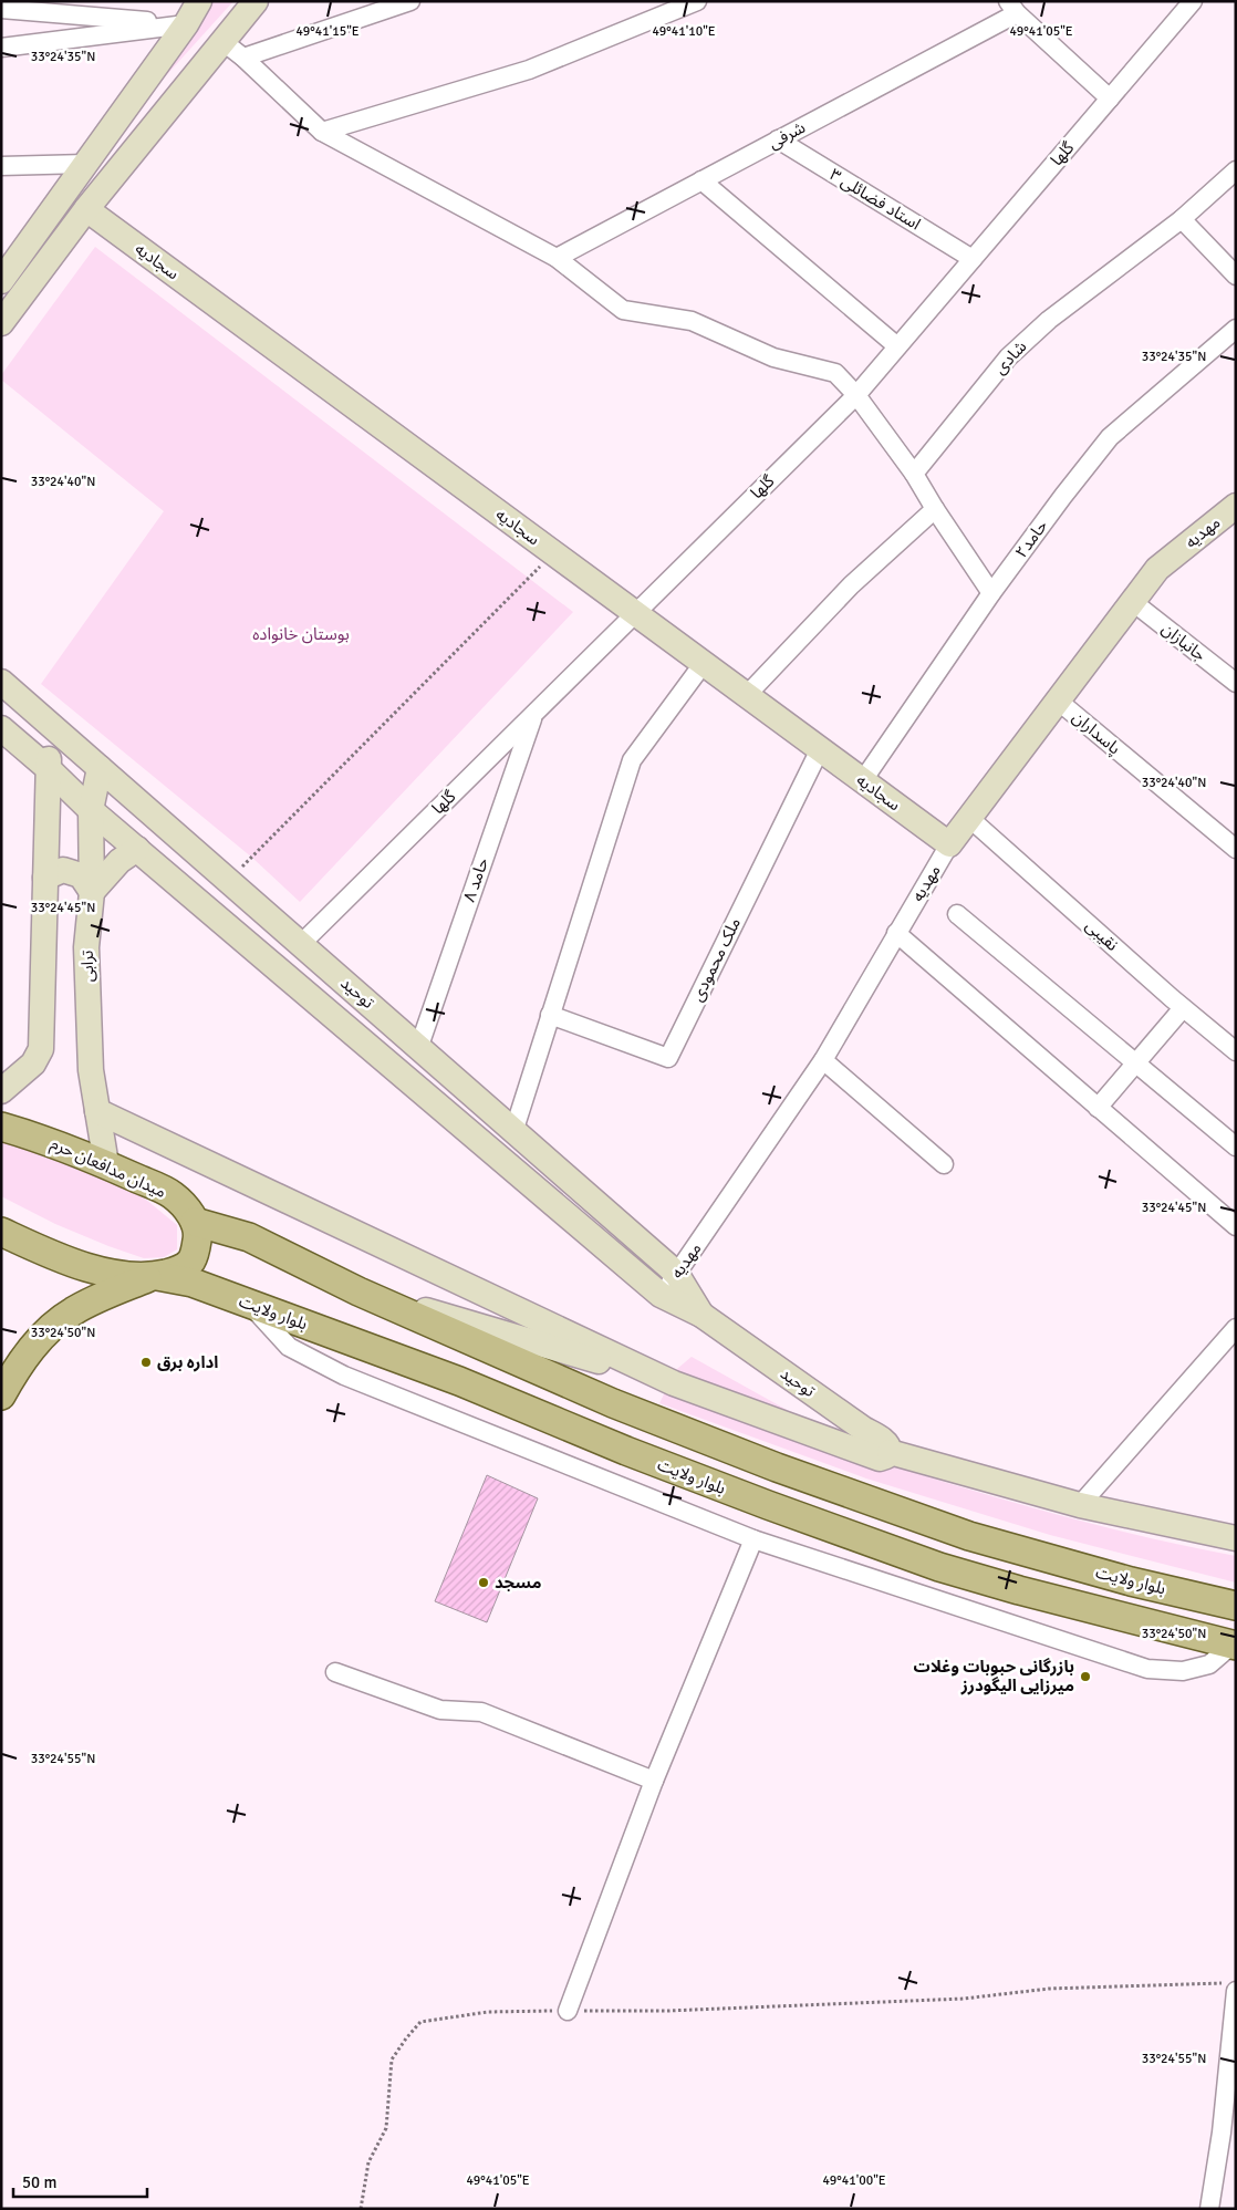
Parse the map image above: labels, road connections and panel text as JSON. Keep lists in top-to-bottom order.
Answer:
{
  "streets": {
    "main road": [
      "سجادیه",
      "مهدیه",
      "ترابی",
      "توحید",
      "میدان مدافعان حرم",
      "بلوار ولایت"
    ],
    "street": [
      "شرفی",
      "گلها",
      "استاد فضائلی ۳",
      "شادی",
      "حامد۲",
      "جانبازان",
      "پاسداران",
      "حامد ۸",
      "نقیبی",
      "ملک محمودی"
    ]
  },
  "crossings": [
    ["شرفی", "استاد فضائلی ۳"],
    ["گلها", "استاد فضائلی ۳"],
    ["گلها", "سجادیه"],
    ["گلها", "حامد ۸"],
    ["گلها", "توحید"],
    ["سجادیه", "مهدیه"],
    ["سجادیه", "حامد۲"],
    ["سجادیه", "ملک محمودی"],
    ["مهدیه", "جانبازان"],
    ["مهدیه", "پاسداران"],
    ["مهدیه", "نقیبی"],
    ["مهدیه", "توحید"],
    ["حامد ۸", "توحید"],
    ["ترابی", "توحید"],
    ["ترابی", "میدان مدافعان حرم"],
    ["میدان مدافعان حرم", "بلوار ولایت"]
  ],
  "parks": ["بوستان خانواده"],
  "places": ["اداره برق", "مسجد", "بازرگانی حبوبات وغلات میرزایی الیگودرز"],
  "scale_bar": "50 m",
  "coordinates": [
    "49°41'15\"E",
    "49°41'10\"E",
    "49°41'05\"E",
    "33°24'35\"N",
    "33°24'40\"N",
    "33°24'45\"N",
    "33°24'50\"N",
    "33°24'55\"N",
    "49°41'00\"E"
  ]
}
